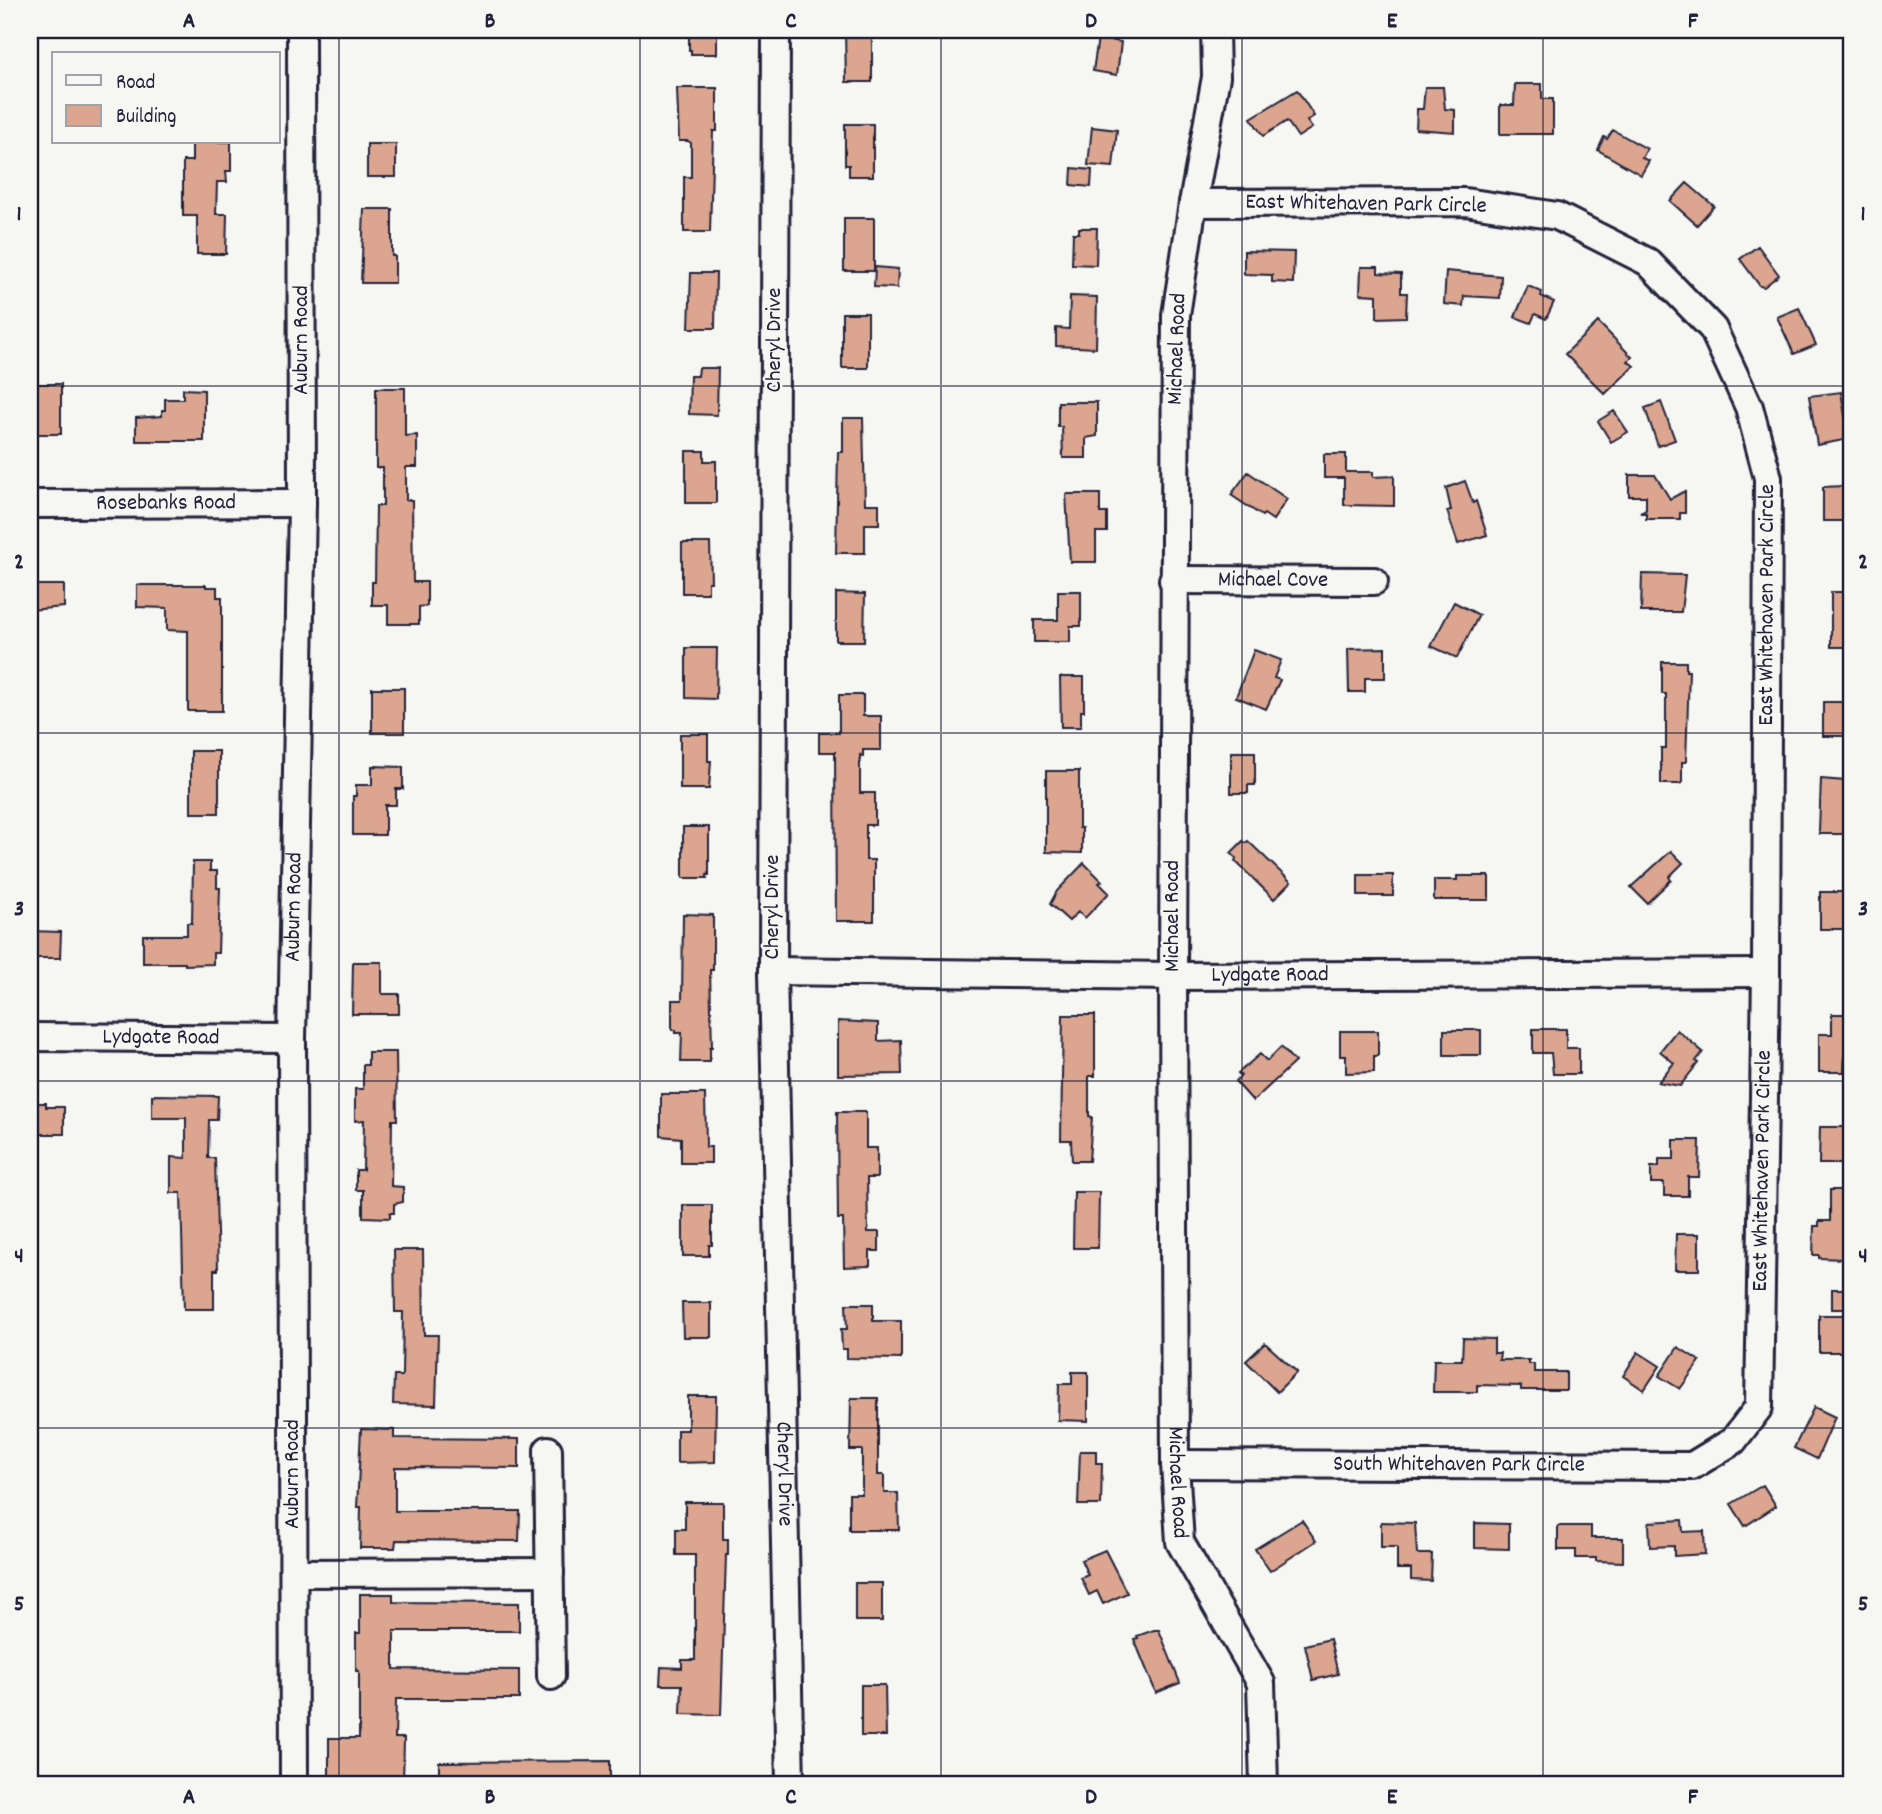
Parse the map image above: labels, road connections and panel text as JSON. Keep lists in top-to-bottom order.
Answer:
{
  "streets": {
    "street": [
      "East Whitehaven Park Circle",
      "Auburn Road",
      "Cheryl Drive",
      "Michael Road",
      "Rosebanks Road",
      "Michael Cove",
      "Lydgate Road",
      "South Whitehaven Park Circle"
    ]
  },
  "crossings": [
    ["East Whitehaven Park Circle", "Michael Road"],
    ["East Whitehaven Park Circle", "Lydgate Road"],
    ["East Whitehaven Park Circle", "South Whitehaven Park Circle"],
    ["Auburn Road", "Rosebanks Road"],
    ["Auburn Road", "Lydgate Road"],
    ["Cheryl Drive", "Lydgate Road"],
    ["Michael Road", "Michael Cove"],
    ["Michael Road", "Lydgate Road"],
    ["Michael Road", "South Whitehaven Park Circle"]
  ],
  "legend": ["Road", "Building"],
  "grid": {
    "columns": [
      "A",
      "B",
      "C",
      "D",
      "E",
      "F"
    ],
    "rows": [
      "1",
      "2",
      "3",
      "4",
      "5"
    ]
  }
}
